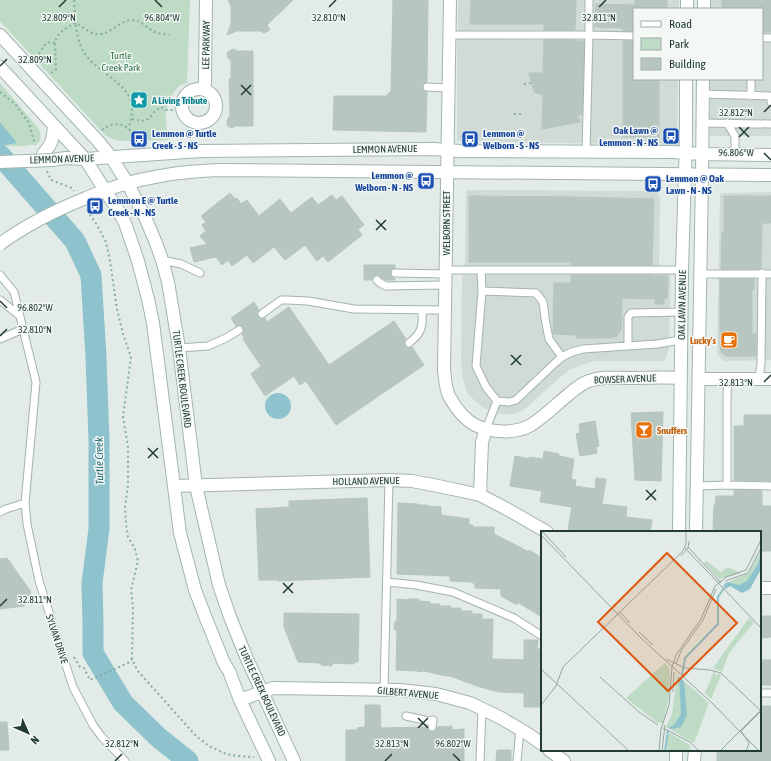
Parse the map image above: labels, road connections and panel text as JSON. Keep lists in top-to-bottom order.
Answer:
{
  "streets": {
    "main road": [
      "LEE PARKWAY",
      "LEMMON AVENUE",
      "WELBORN STREET",
      "OAK LAWN AVENUE",
      "TURTLE CREEK BOULEVARD",
      "BOWSER AVENUE",
      "HOLLAND AVENUE",
      "GILBERT AVENUE"
    ],
    "lane": ["SYLVAN DRIVE"]
  },
  "crossings": [
    ["LEMMON AVENUE", "WELBORN STREET"],
    ["LEMMON AVENUE", "OAK LAWN AVENUE"],
    ["LEMMON AVENUE", "TURTLE CREEK BOULEVARD"],
    ["WELBORN STREET", "BOWSER AVENUE"],
    ["OAK LAWN AVENUE", "BOWSER AVENUE"],
    ["TURTLE CREEK BOULEVARD", "HOLLAND AVENUE"],
    ["TURTLE CREEK BOULEVARD", "GILBERT AVENUE"]
  ],
  "water": ["Turtle Creek"],
  "parks": ["Turtle Creek Park"],
  "places": {
    "place": ["A Living Tribute"],
    "bus stop": [
      "Oak Lawn @ Lemmon - N - NS",
      "Lemmon @ Turtle Creek - S - NS",
      "Lemmon @ Welborn - S - NS",
      "Lemmon @ Welborn - N - NS",
      "Lemmon @ Oak Lawn - N - NS",
      "Lemmon E @ Turtle Creek - N - NS"
    ],
    "cafe": ["Lucky's"],
    "bar": ["Snuffers"]
  },
  "legend": ["Road", "Park", "Building"],
  "north": "bottom right",
  "coordinates": [
    "32.809°N",
    "96.804°W",
    "32.810°N",
    "32.811°N",
    "32.812°N",
    "96.806°W",
    "96.802°W",
    "32.813°N"
  ]
}
